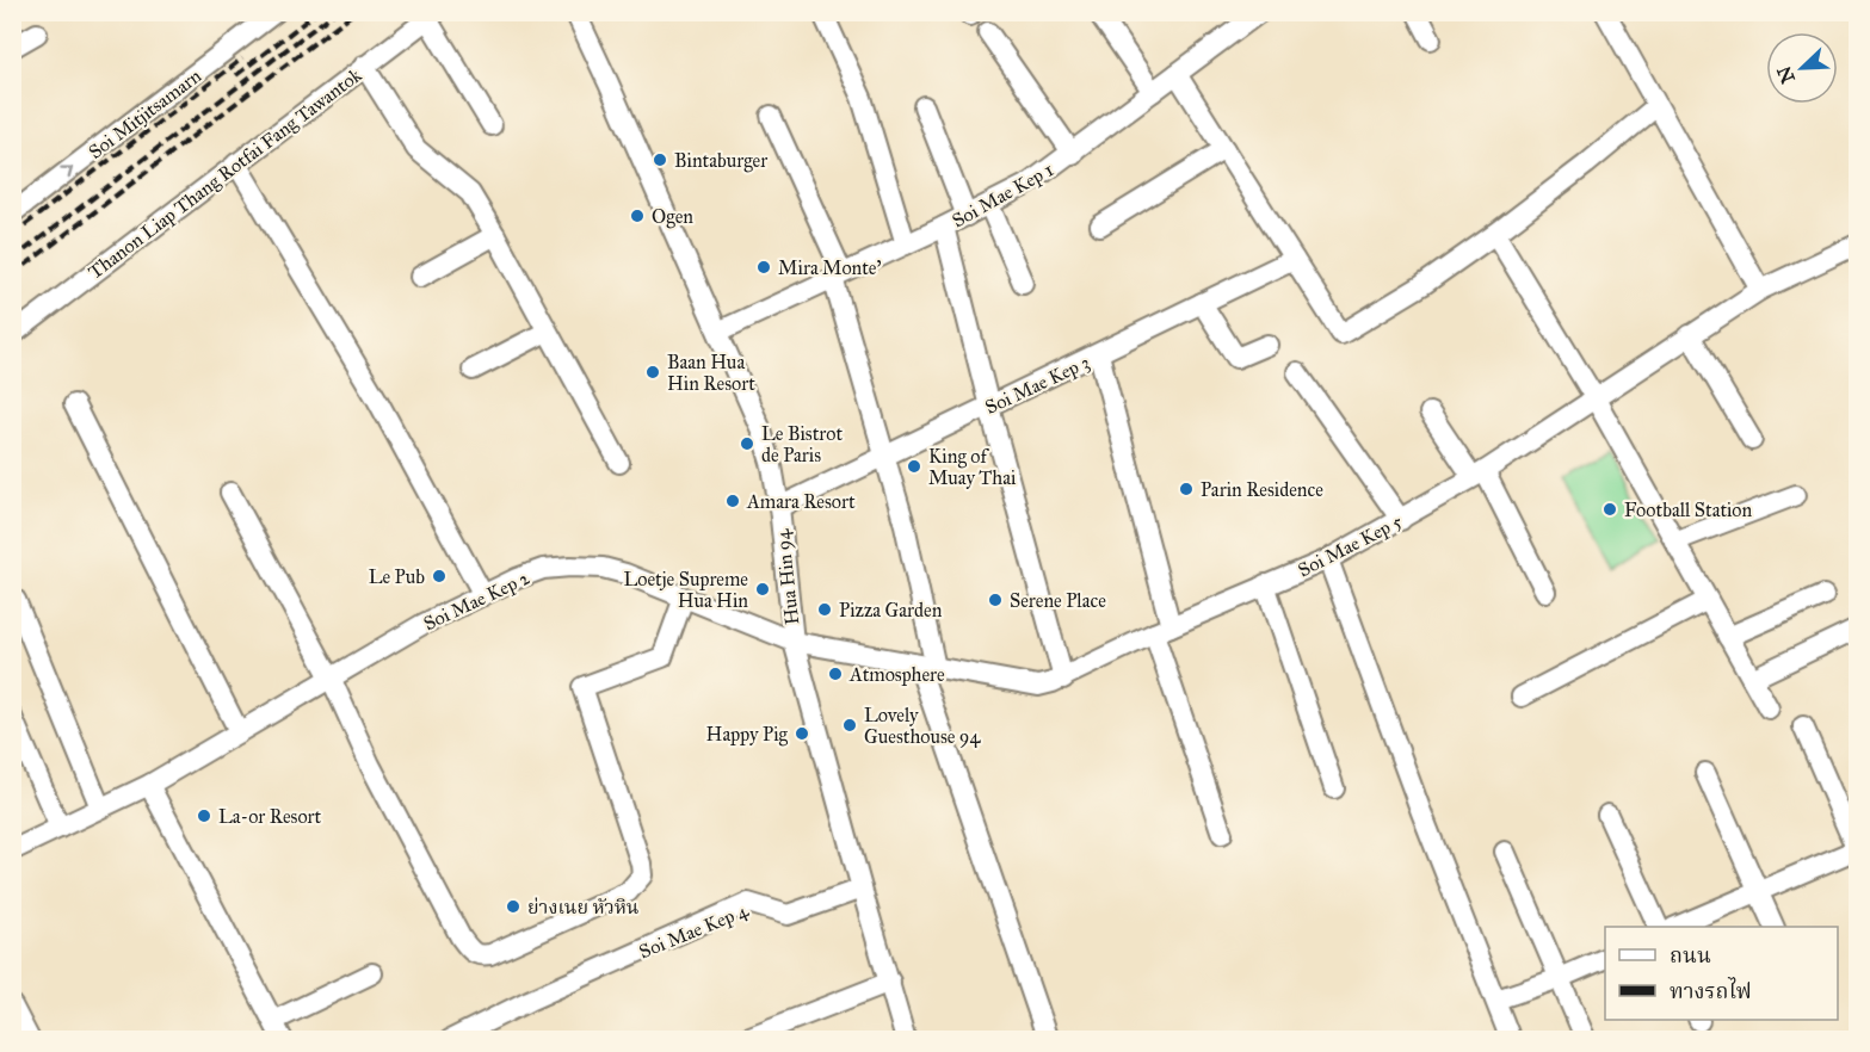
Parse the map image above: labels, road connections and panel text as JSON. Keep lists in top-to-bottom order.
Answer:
{
  "streets": {
    "street": [
      "Soi Mitjitsamarn",
      "Thanon Liap Thang Rotfai Fang Tawantok",
      "Soi Mae Kep 1",
      "Soi Mae Kep 3",
      "Soi Mae Kep 5",
      "Hua Hin 94",
      "Soi Mae Kep 2",
      "Soi Mae Kep 4"
    ]
  },
  "crossings": [
    ["Soi Mae Kep 1", "Hua Hin 94"],
    ["Soi Mae Kep 3", "Hua Hin 94"],
    ["Soi Mae Kep 5", "Hua Hin 94"],
    ["Soi Mae Kep 5", "Soi Mae Kep 2"],
    ["Hua Hin 94", "Soi Mae Kep 2"],
    ["Hua Hin 94", "Soi Mae Kep 4"]
  ],
  "one_way": ["Soi Mitjitsamarn"],
  "places": [
    "Bintaburger",
    "Ogen",
    "Mira Monte’",
    "Baan Hua Hin Resort",
    "Le Bistrot de Paris",
    "King of Muay Thai",
    "Parin Residence",
    "Amara Resort",
    "Football Station",
    "Le Pub",
    "Loetje Supreme Hua Hin",
    "Serene Place",
    "Pizza Garden",
    "Atmosphere",
    "Lovely Guesthouse 94",
    "Happy Pig",
    "La-or Resort",
    "ย่างเนย หัวหิน"
  ],
  "legend": ["ถนน", "ทางรถไฟ"],
  "north": "bottom left"
}
